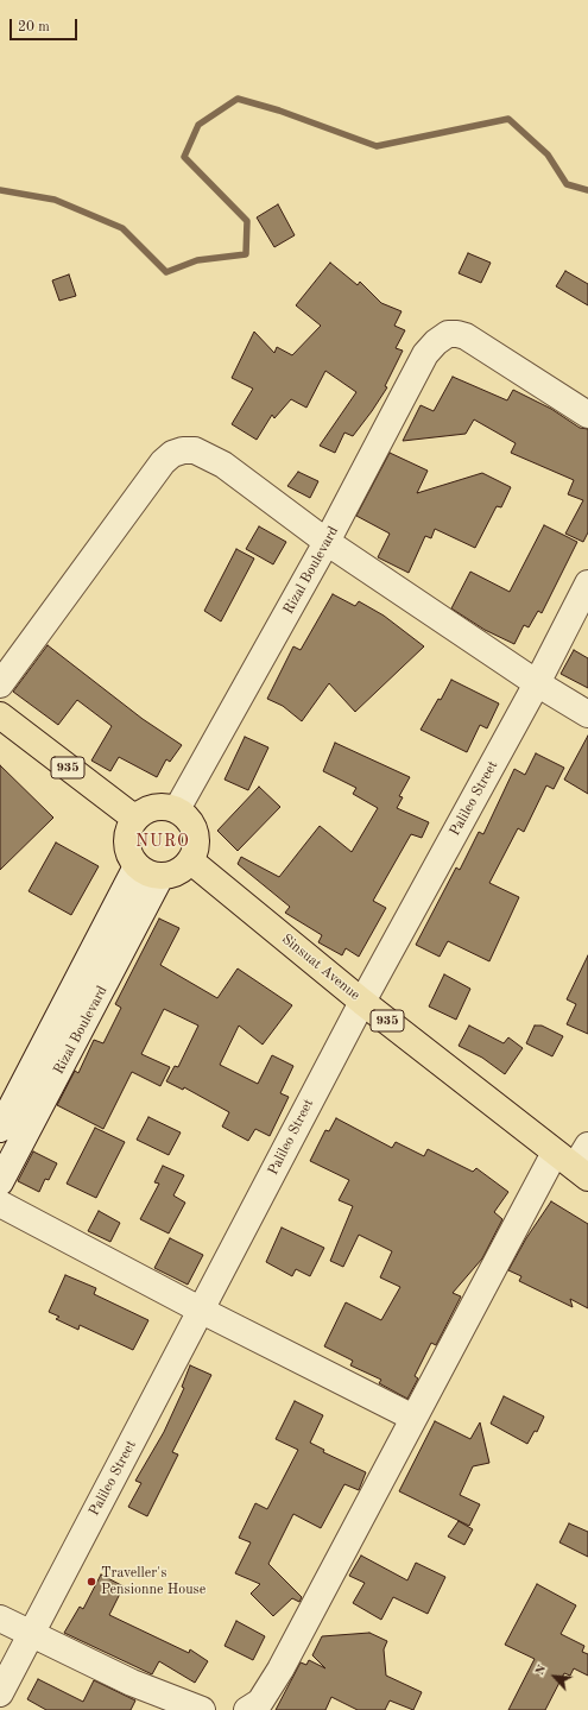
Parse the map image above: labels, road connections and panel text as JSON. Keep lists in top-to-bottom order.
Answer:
{
  "streets": {
    "main road": ["935", "Sinsuat Avenue"],
    "street": ["Rizal Boulevard", "Palileo Street"]
  },
  "crossings": [
    ["Rizal Boulevard", "935"],
    ["Rizal Boulevard", "Sinsuat Avenue"],
    ["935", "Sinsuat Avenue"],
    ["Palileo Street", "Sinsuat Avenue"]
  ],
  "districts": ["NURO"],
  "places": ["Traveller's Pensionne House"],
  "scale_bar": "20 m",
  "north": "top left"
}
